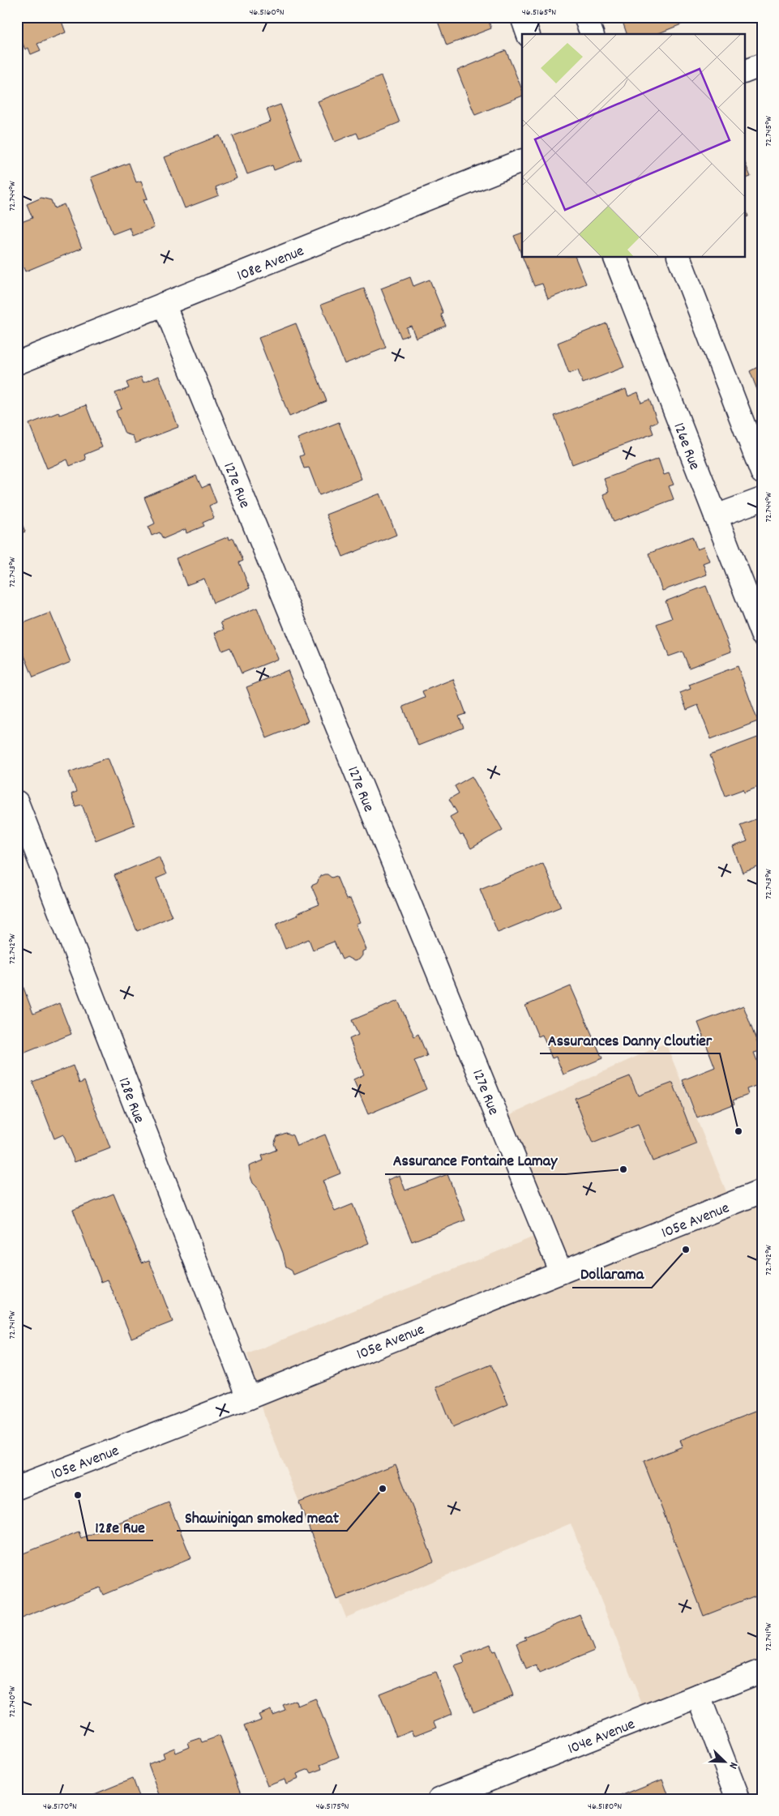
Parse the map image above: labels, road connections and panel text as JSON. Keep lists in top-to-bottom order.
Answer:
{
  "streets": {
    "street": [
      "108e Avenue",
      "126e Rue",
      "127e Rue",
      "128e Rue",
      "105e Avenue",
      "104e Avenue"
    ]
  },
  "crossings": [
    ["108e Avenue", "127e Rue"],
    ["127e Rue", "105e Avenue"],
    ["128e Rue", "105e Avenue"]
  ],
  "places": [
    "Assurances Danny Cloutier",
    "Assurance Fontaine Lamay",
    "Dollarama",
    "Shawinigan smoked meat",
    "128e Rue"
  ],
  "north": "bottom right",
  "coordinates": [
    "46.5160°N",
    "46.5165°N",
    "72.745°W",
    "72.744°W",
    "72.743°W",
    "72.742°W",
    "72.741°W",
    "72.740°W",
    "46.5170°N",
    "46.5175°N",
    "46.5180°N"
  ]
}
